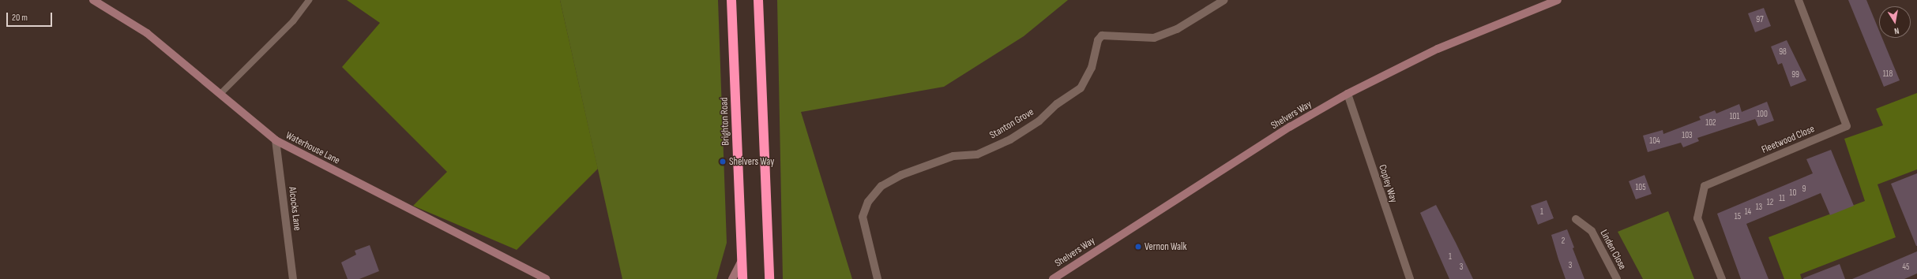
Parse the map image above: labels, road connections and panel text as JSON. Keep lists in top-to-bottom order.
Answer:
{
  "streets": {
    "highway": ["Brighton Road"],
    "street": [
      "Shelvers Way",
      "Stanton Grove",
      "Fleetwood Close",
      "Waterhouse Lane",
      "Copley Way",
      "Alcocks Lane",
      "Linden Close"
    ]
  },
  "crossings": [
    ["Shelvers Way", "Copley Way"],
    ["Waterhouse Lane", "Alcocks Lane"]
  ],
  "places": ["Shelvers Way", "Vernon Walk"],
  "house_numbers": [
    "97",
    "98",
    "118",
    "99",
    "100",
    "101",
    "102",
    "103",
    "104",
    "105",
    "9",
    "10",
    "11",
    "12",
    "13",
    "1",
    "14",
    "15",
    "2",
    "1",
    "3",
    "3",
    "45"
  ],
  "scale_bar": "20 m",
  "north": "bottom"
}
